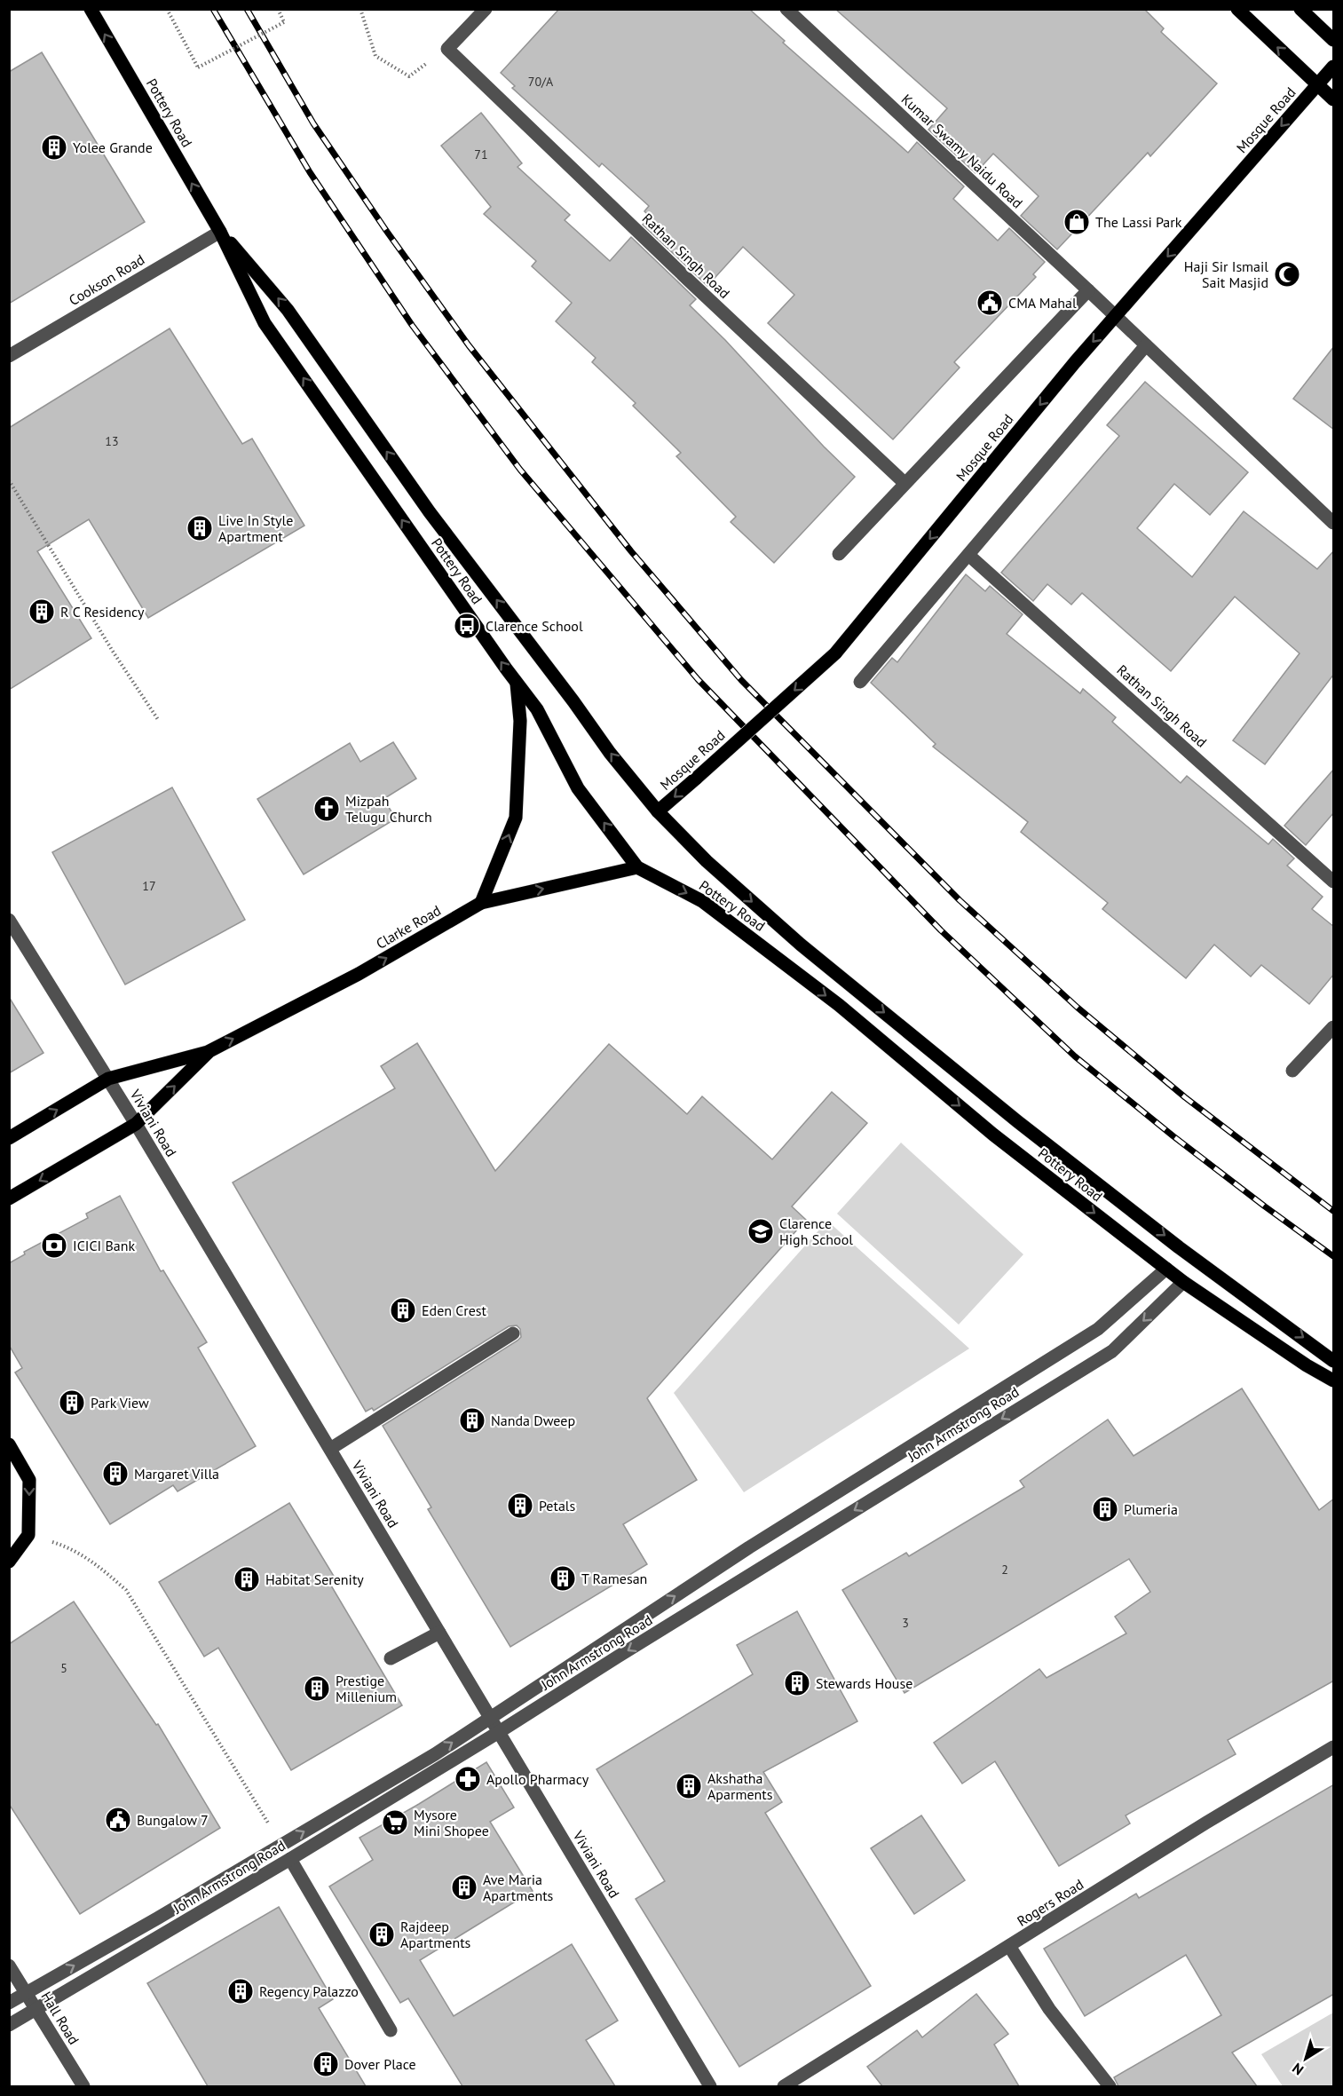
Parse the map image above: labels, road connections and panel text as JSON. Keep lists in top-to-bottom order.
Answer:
{
  "streets": {
    "main road": ["Pottery Road", "Mosque Road", "Clarke Road"],
    "street": [
      "Kumar Swamy Naidu Road",
      "Rathan Singh Road",
      "Cookson Road",
      "Viviani Road",
      "John Armstrong Road",
      "Rogers Road",
      "Hall Road"
    ]
  },
  "crossings": [
    ["Pottery Road", "Mosque Road"],
    ["Pottery Road", "Cookson Road"],
    ["Pottery Road", "Clarke Road"],
    ["Pottery Road", "John Armstrong Road"],
    ["Mosque Road", "Kumar Swamy Naidu Road"],
    ["Clarke Road", "Viviani Road"],
    ["Viviani Road", "John Armstrong Road"],
    ["John Armstrong Road", "Hall Road"]
  ],
  "one_way": ["Mosque Road"],
  "places": {
    "building": [
      "Yolee Grande",
      "Live In Style Apartment",
      "R C Residency",
      "Eden Crest",
      "Park View",
      "Nanda Dweep",
      "Margaret Villa",
      "Petals",
      "Plumeria",
      "T Ramesan",
      "Habitat Serenity",
      "Stewards House",
      "Prestige Millenium",
      "Akshatha Aparments",
      "Ave Maria Apartments",
      "Rajdeep Apartments",
      "Regency Palazzo",
      "Dover Place"
    ],
    "shop": ["The Lassi Park"],
    "mosque": ["Haji Sir Ismail Sait Masjid"],
    "public building": ["CMA Mahal", "Bungalow 7"],
    "bus stop": ["Clarence School"],
    "church": ["Mizpah Telugu Church"],
    "school or university": ["Clarence High School"],
    "bank": ["ICICI Bank"],
    "pharmacy": ["Apollo Pharmacy"],
    "supermarket": ["Mysore Mini Shopee"]
  },
  "house_numbers": [
    "70/A",
    "71",
    "13",
    "17",
    "2",
    "3",
    "5"
  ],
  "north": "bottom left"
}
